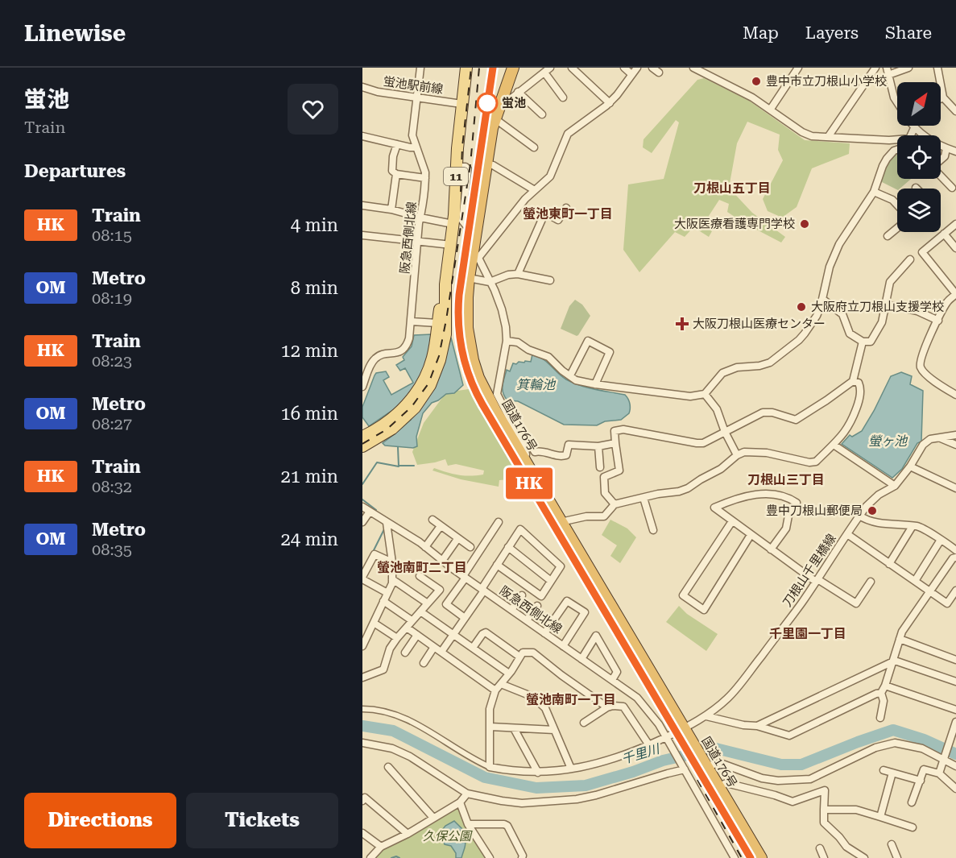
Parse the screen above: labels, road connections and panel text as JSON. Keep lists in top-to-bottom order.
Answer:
{
  "streets": {
    "highway": ["国道176号"],
    "main road": ["11"],
    "street": ["蛍池駅前線", "阪急西側北線", "刀根山千里橋線"]
  },
  "crossings": [
    ["蛍池駅前線", "11"],
    ["蛍池駅前線", "阪急西側北線"],
    ["阪急西側北線", "刀根山千里橋線"],
    ["国道176号", "刀根山千里橋線"]
  ],
  "districts": [
    "刀根山五丁目",
    "螢池東町一丁目",
    "刀根山三丁目",
    "螢池南町二丁目",
    "千里園一丁目",
    "螢池南町一丁目"
  ],
  "water": ["箕輪池", "螢ヶ池", "千里川"],
  "parks": ["久保公園"],
  "places": {
    "other": [
      "豊中市立刀根山小学校",
      "蛍池",
      "大阪医療看護専門学校",
      "大阪府立刀根山支援学校",
      "豊中刀根山郵便局"
    ],
    "health": ["大阪刀根山医療センター"]
  },
  "north": "top right",
  "page": {
    "header": "Linewise",
    "nav": ["Map", "Layers", "Share"],
    "heading": [
      ["蛍池", "Train"],
      "Departures"
    ],
    "on_map": "HK",
    "list": [
      {
        "mark": "HK",
        "name": "Train",
        "note": "08:15",
        "value": "4 min"
      },
      {
        "mark": "OM",
        "name": "Metro",
        "note": "08:19",
        "value": "8 min"
      },
      {
        "mark": "HK",
        "name": "Train",
        "note": "08:23",
        "value": "12 min"
      },
      {
        "mark": "OM",
        "name": "Metro",
        "note": "08:27",
        "value": "16 min"
      },
      {
        "mark": "HK",
        "name": "Train",
        "note": "08:32",
        "value": "21 min"
      },
      {
        "mark": "OM",
        "name": "Metro",
        "note": "08:35",
        "value": "24 min"
      }
    ],
    "buttons": ["Directions", "Tickets"]
  }
}
